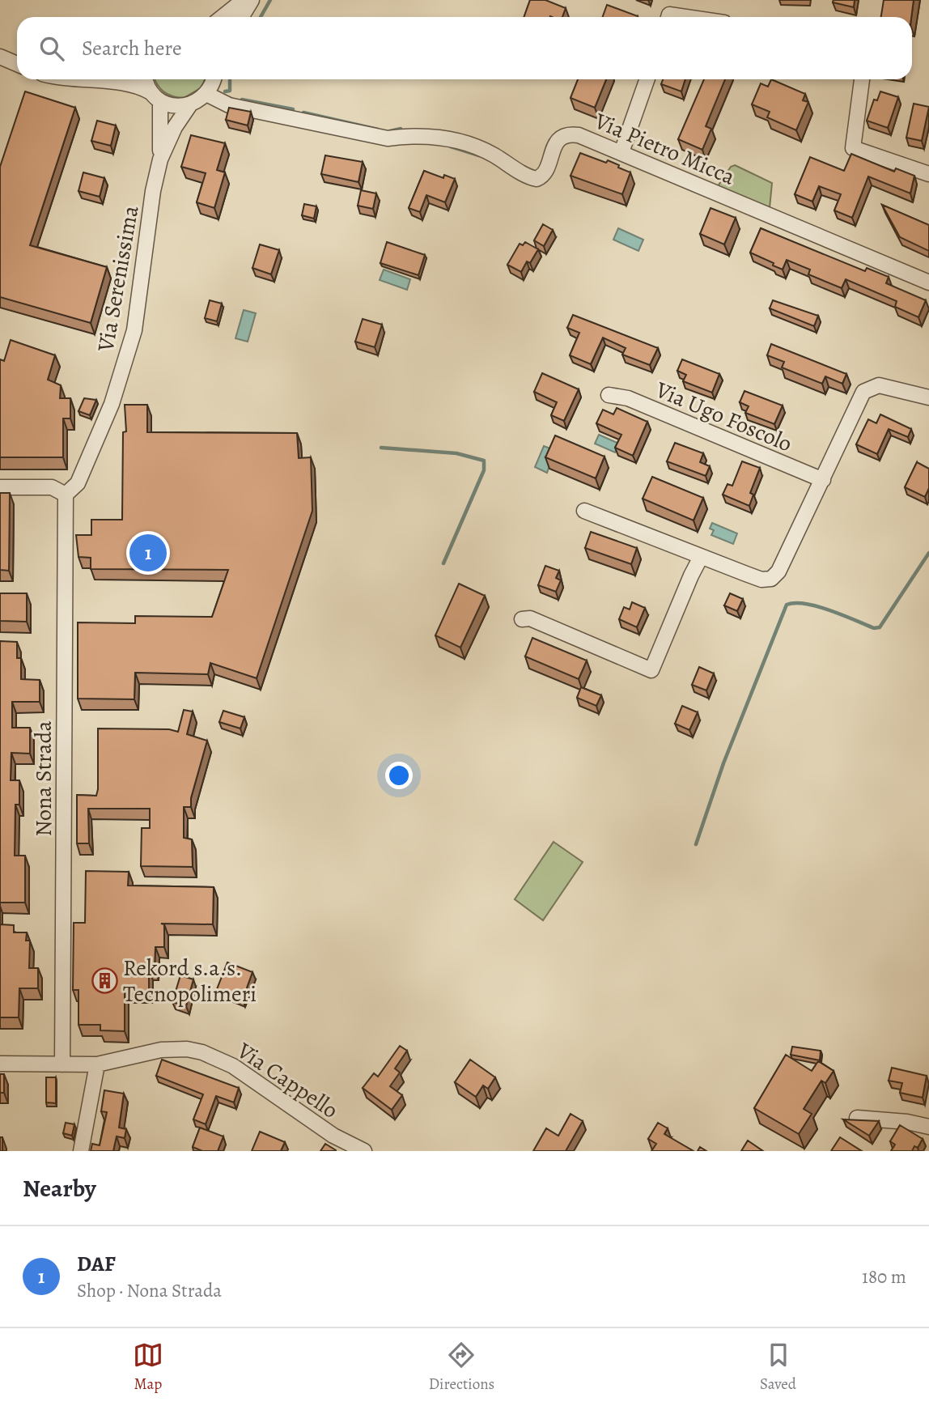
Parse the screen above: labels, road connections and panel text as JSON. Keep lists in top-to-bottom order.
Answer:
{
  "streets": {
    "street": [
      "Via Pietro Micca",
      "Via Serenissima",
      "Via Ugo Foscolo",
      "Nona Strada",
      "Via Cappello"
    ]
  },
  "crossings": [
    ["Via Pietro Micca", "Via Serenissima"],
    ["Via Serenissima", "Nona Strada"],
    ["Nona Strada", "Via Cappello"]
  ],
  "places": {
    "building": ["Rekord s.a.s. Tecnopolimeri"]
  },
  "page": {
    "search": "Search here",
    "pins": "1",
    "heading": "Nearby",
    "list": [
      {
        "mark": "1",
        "name": "DAF",
        "note": "Shop · Nona Strada",
        "value": "180 m"
      }
    ],
    "nav": ["Map", "Directions", "Saved"]
  }
}
